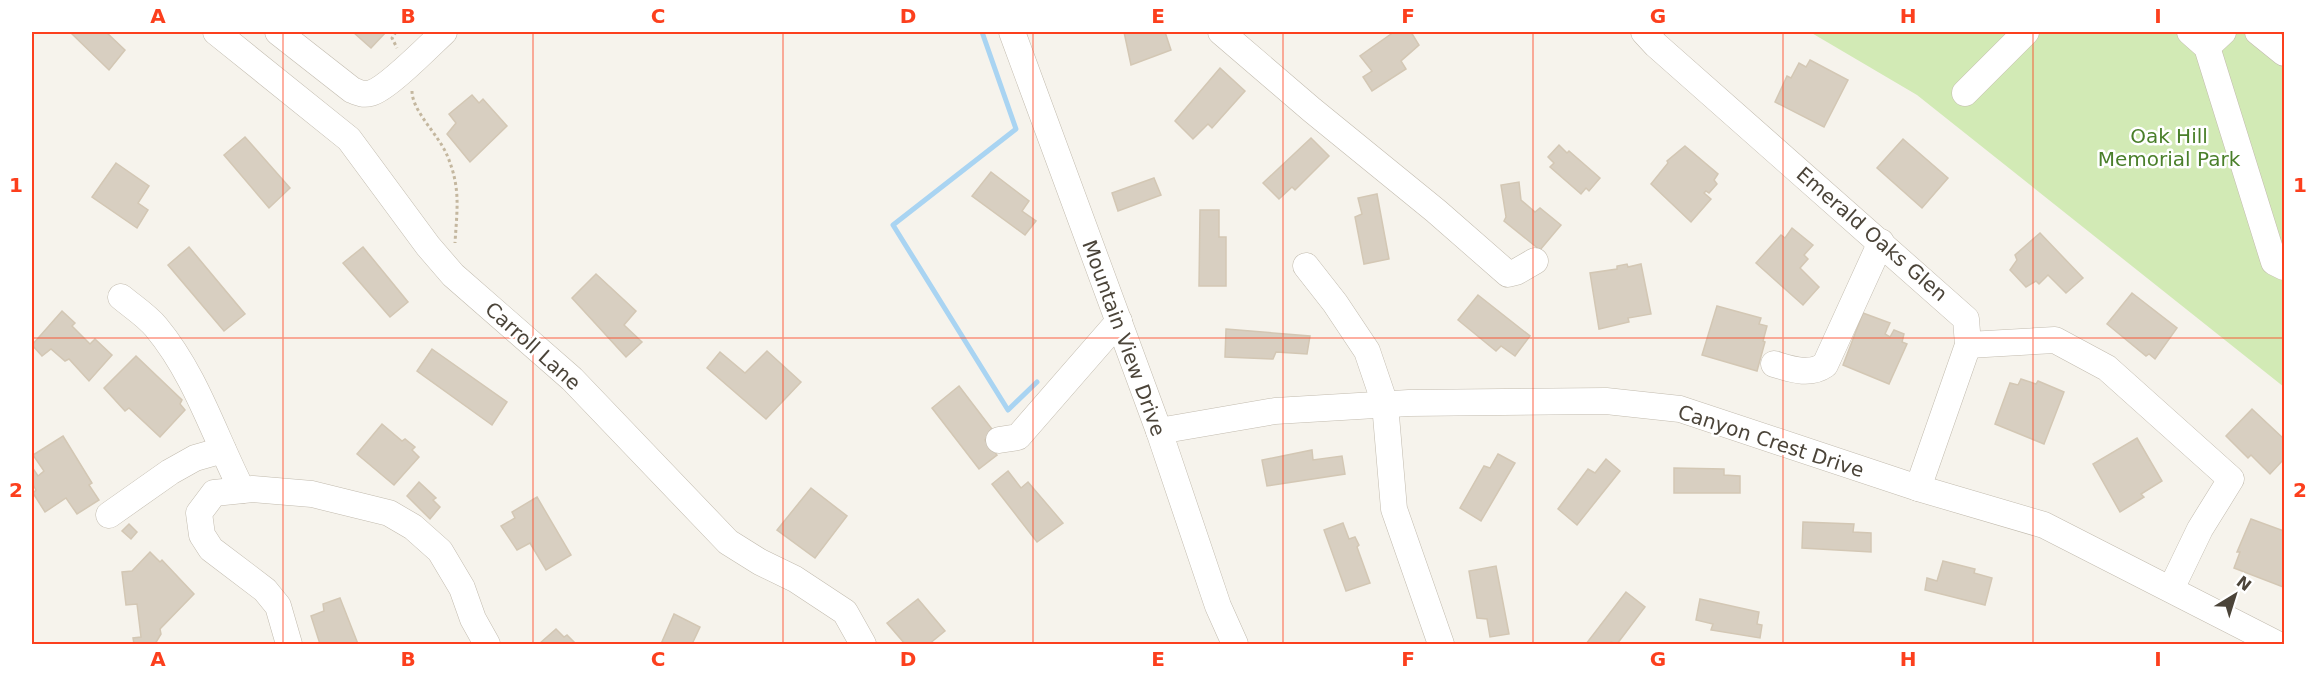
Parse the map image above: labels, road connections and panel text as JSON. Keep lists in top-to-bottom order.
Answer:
{
  "streets": {
    "street": [
      "Emerald Oaks Glen",
      "Mountain View Drive",
      "Carroll Lane",
      "Canyon Crest Drive"
    ]
  },
  "crossings": [
    ["Emerald Oaks Glen", "Canyon Crest Drive"],
    ["Mountain View Drive", "Canyon Crest Drive"]
  ],
  "parks": ["Oak Hill Memorial Park"],
  "north": "top right",
  "grid": {
    "columns": [
      "A",
      "B",
      "C",
      "D",
      "E",
      "F",
      "G",
      "H",
      "I"
    ],
    "rows": ["1", "2"]
  }
}
